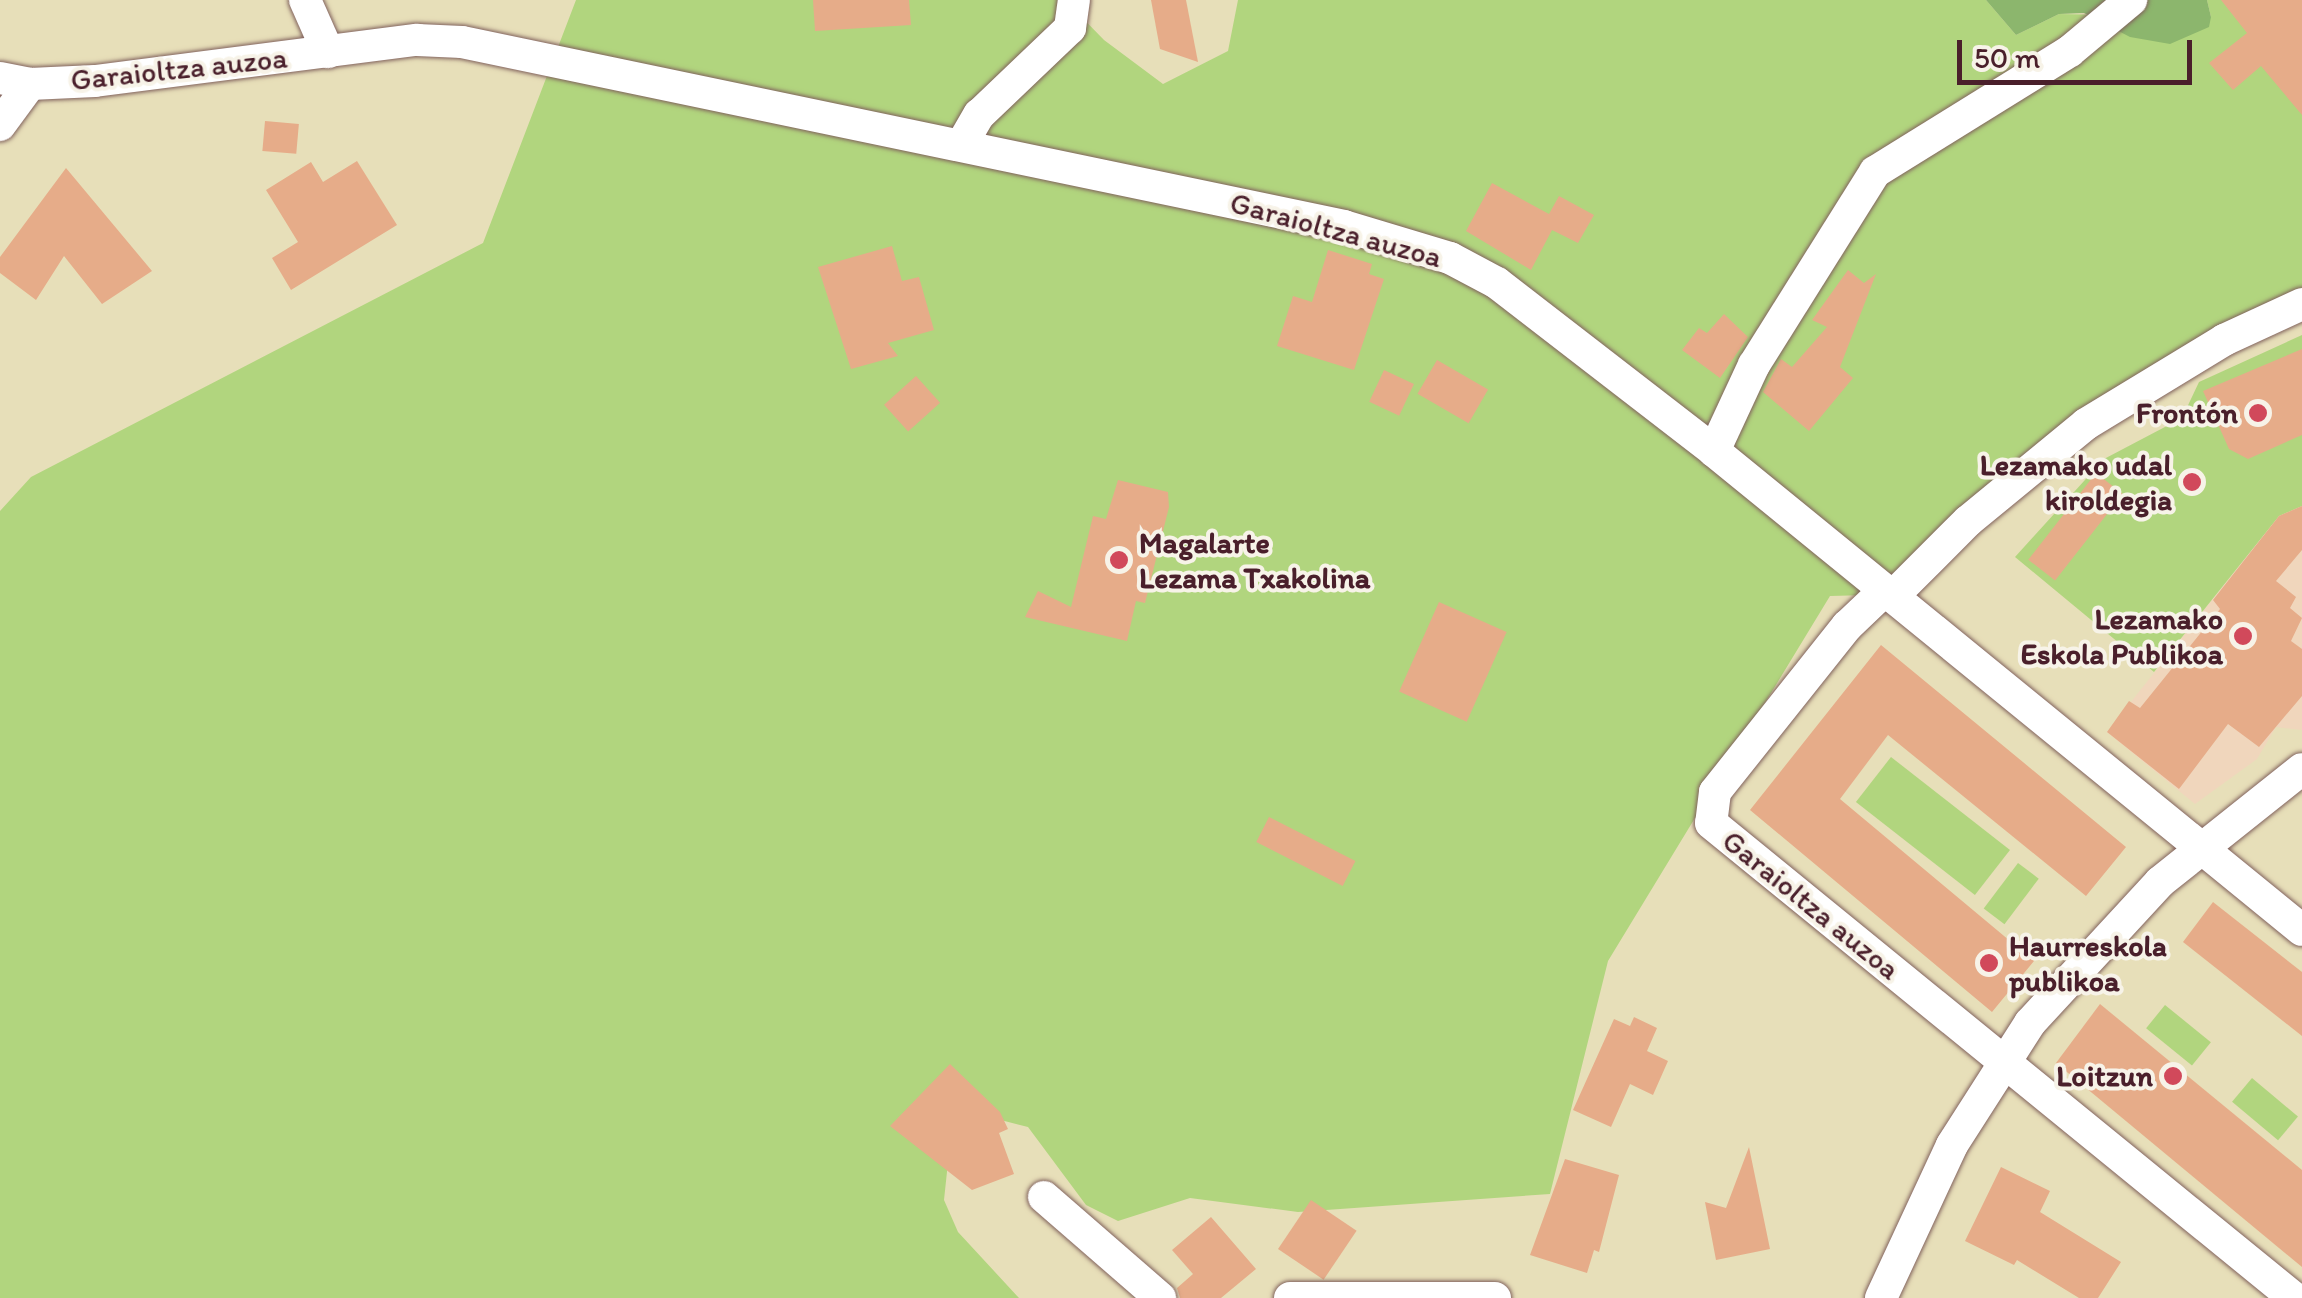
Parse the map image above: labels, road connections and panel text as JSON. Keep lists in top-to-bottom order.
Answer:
{
  "streets": {
    "street": ["Garaioltza auzoa"]
  },
  "places": [
    "Frontón",
    "Lezamako udal kiroldegia",
    "Magalarte Lezama Txakolina",
    "Lezamako Eskola Publikoa",
    "Haurreskola publikoa",
    "Loitzun"
  ],
  "scale_bar": "50 m"
}
